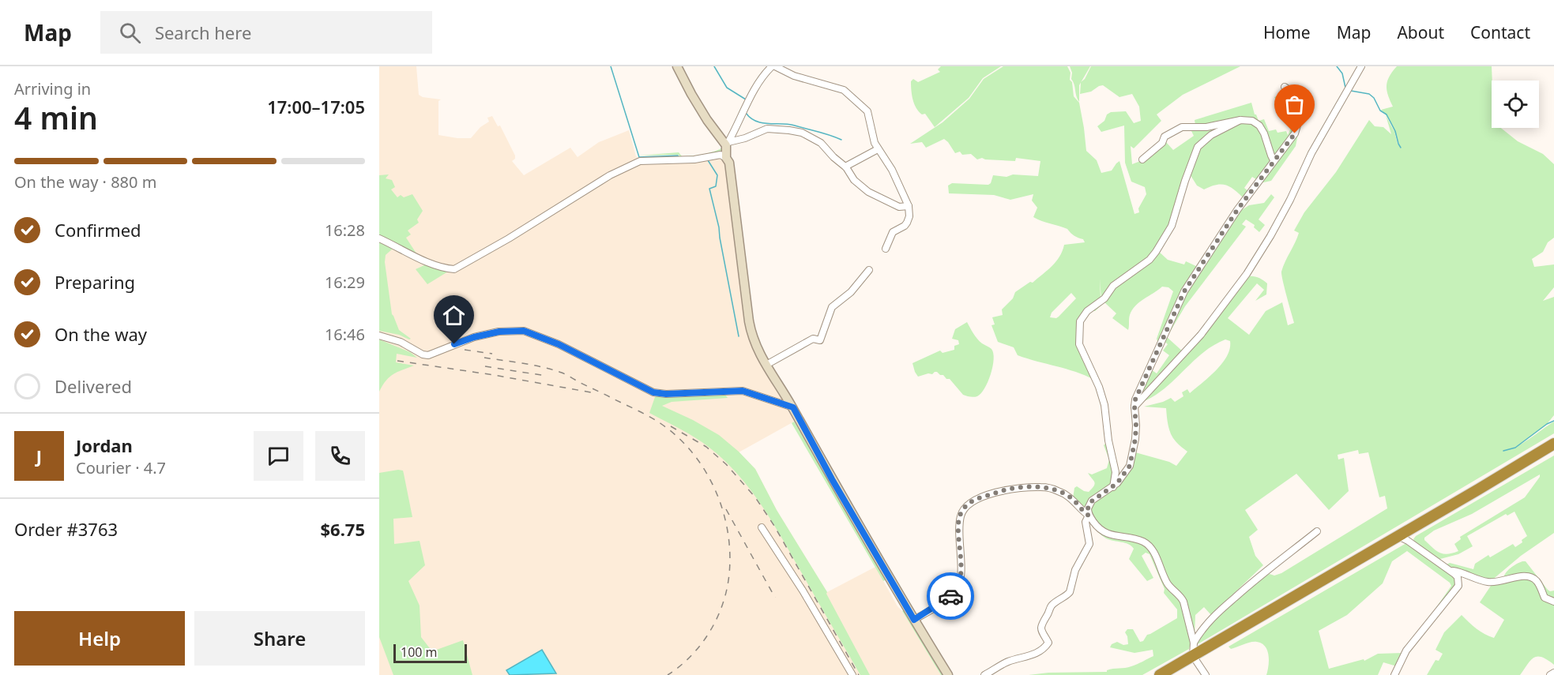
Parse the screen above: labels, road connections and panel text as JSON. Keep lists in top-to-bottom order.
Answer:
{
  "scale_bar": "100 m",
  "page": {
    "header": "Map",
    "search": "Search here",
    "nav": [
      "Home",
      "Map",
      "About",
      "Contact"
    ],
    "heading": ["4 min", "Arriving in", "17:00–17:05"],
    "panel": [
      "Jordan",
      "Courier · 4.7",
      "Order #3763",
      "$6.75"
    ],
    "bar": "On the way · 880 m",
    "list": [
      ["Confirmed", "16:28"],
      ["Preparing", "16:29"],
      ["On the way", "16:46"],
      "Delivered"
    ],
    "round": "J",
    "buttons": ["Help", "Share"],
    "scale": "100 m"
  }
}
